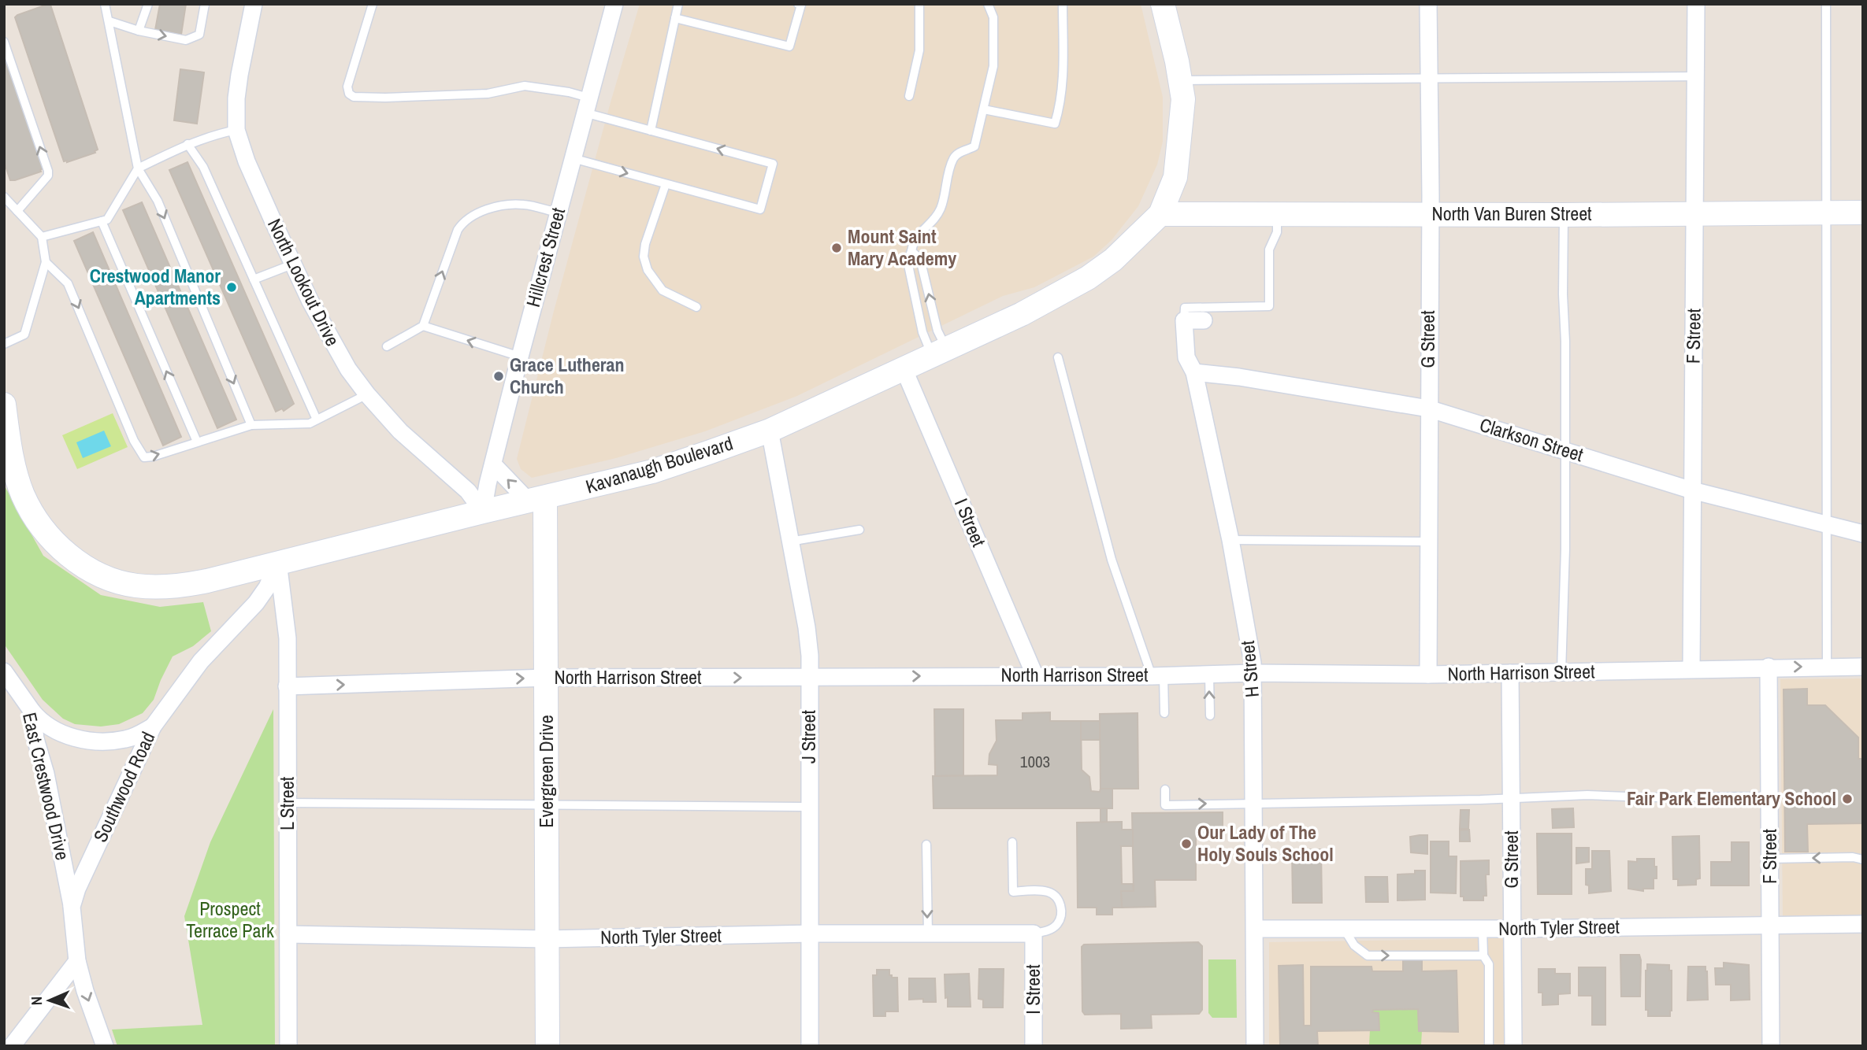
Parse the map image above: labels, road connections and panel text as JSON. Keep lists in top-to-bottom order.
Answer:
{
  "streets": {
    "street": [
      "North Van Buren Street",
      "Hillcrest Street",
      "North Lookout Drive",
      "F Street",
      "G Street",
      "Clarkson Street",
      "Kavanaugh Boulevard",
      "I Street",
      "H Street",
      "North Harrison Street",
      "J Street",
      "Evergreen Drive",
      "East Crestwood Drive",
      "Southwood Road",
      "L Street",
      "North Tyler Street"
    ]
  },
  "crossings": [
    ["North Van Buren Street", "F Street"],
    ["North Van Buren Street", "G Street"],
    ["North Van Buren Street", "Kavanaugh Boulevard"],
    ["Hillcrest Street", "North Lookout Drive"],
    ["Hillcrest Street", "Kavanaugh Boulevard"],
    ["North Lookout Drive", "Kavanaugh Boulevard"],
    ["F Street", "Clarkson Street"],
    ["F Street", "North Harrison Street"],
    ["F Street", "North Tyler Street"],
    ["G Street", "Clarkson Street"],
    ["G Street", "North Harrison Street"],
    ["G Street", "North Tyler Street"],
    ["Clarkson Street", "H Street"],
    ["Kavanaugh Boulevard", "I Street"],
    ["Kavanaugh Boulevard", "J Street"],
    ["Kavanaugh Boulevard", "Evergreen Drive"],
    ["Kavanaugh Boulevard", "Southwood Road"],
    ["Kavanaugh Boulevard", "L Street"],
    ["I Street", "North Harrison Street"],
    ["I Street", "North Tyler Street"],
    ["H Street", "North Harrison Street"],
    ["H Street", "North Tyler Street"],
    ["North Harrison Street", "J Street"],
    ["North Harrison Street", "Evergreen Drive"],
    ["North Harrison Street", "L Street"],
    ["J Street", "North Tyler Street"],
    ["Evergreen Drive", "North Tyler Street"],
    ["East Crestwood Drive", "Southwood Road"],
    ["Southwood Road", "L Street"],
    ["L Street", "North Tyler Street"]
  ],
  "one_way": ["North Harrison Street"],
  "parks": ["Prospect Terrace Park"],
  "places": [
    "Mount Saint Mary Academy",
    "Crestwood Manor Apartments",
    "Grace Lutheran Church",
    "Fair Park Elementary School",
    "Our Lady of The Holy Souls School"
  ],
  "house_numbers": ["1003"],
  "north": "left"
}
